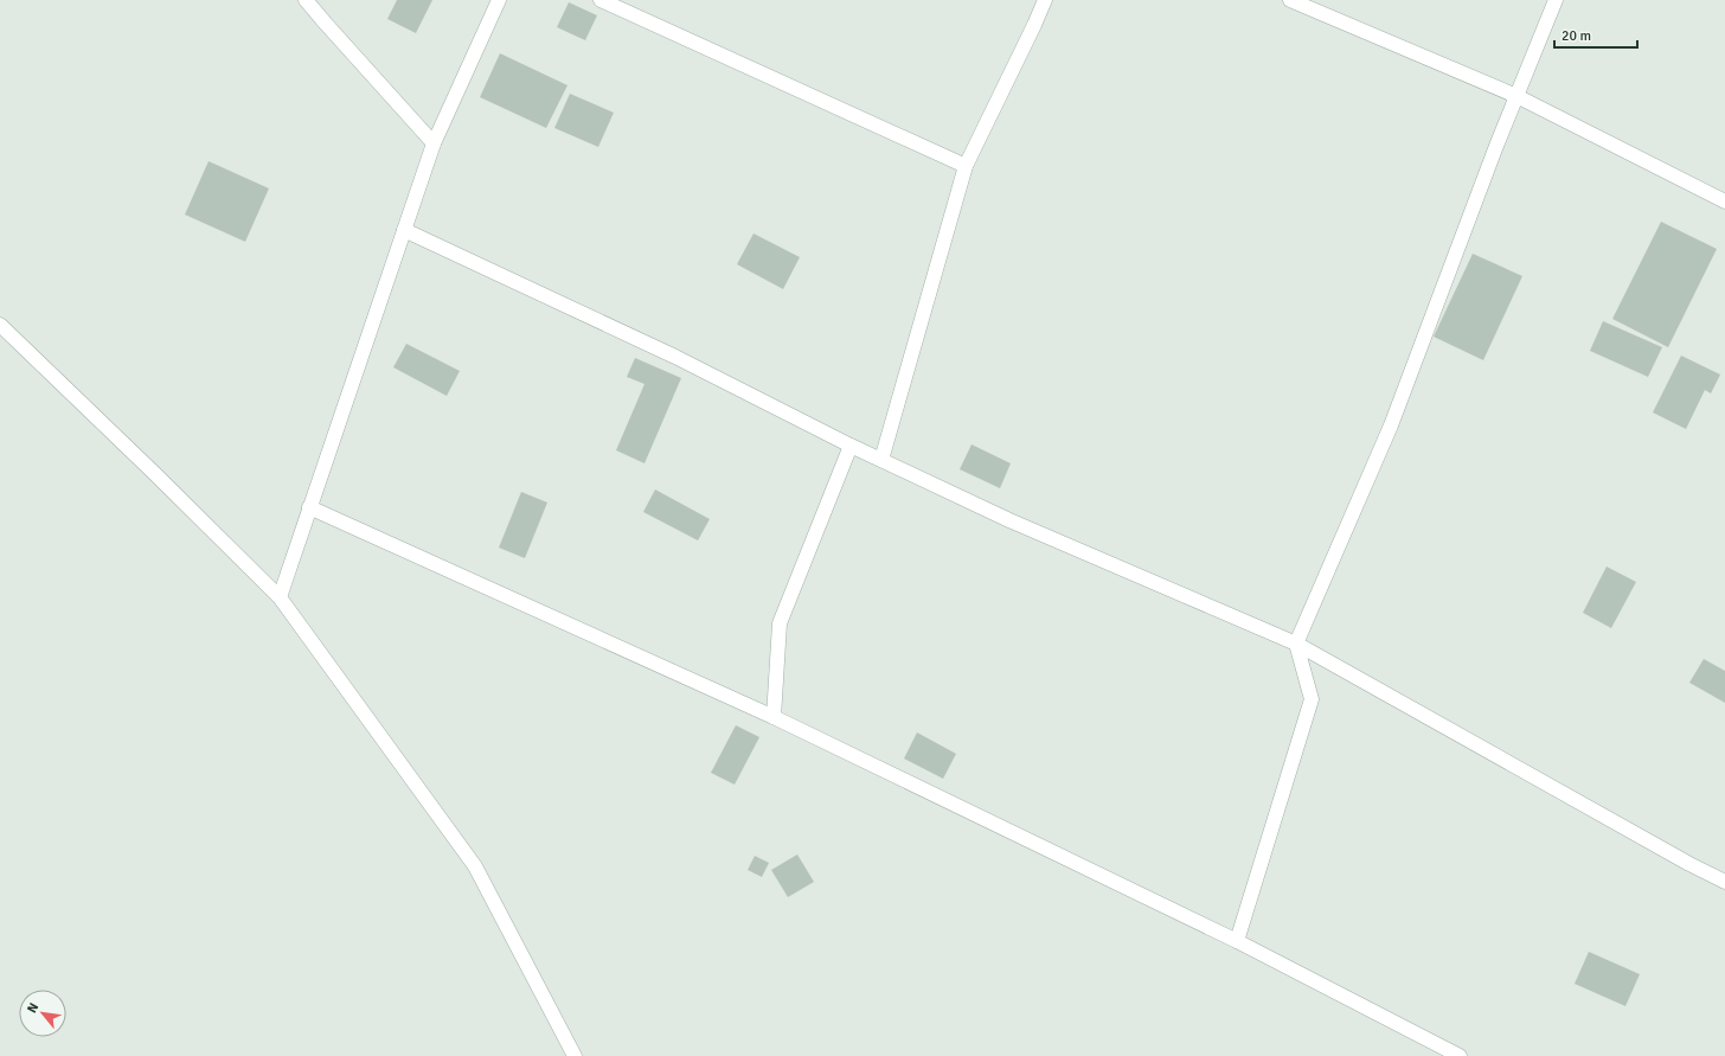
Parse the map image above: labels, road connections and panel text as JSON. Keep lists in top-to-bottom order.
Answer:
{
  "scale_bar": "20 m",
  "north": "top left"
}
